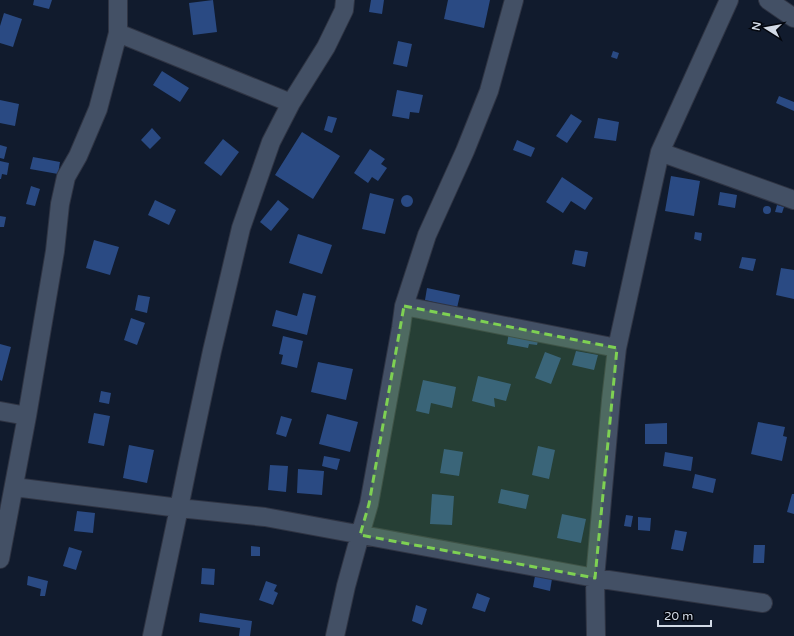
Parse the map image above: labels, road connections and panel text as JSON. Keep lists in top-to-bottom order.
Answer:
{
  "scale_bar": "20 m",
  "north": "left"
}
